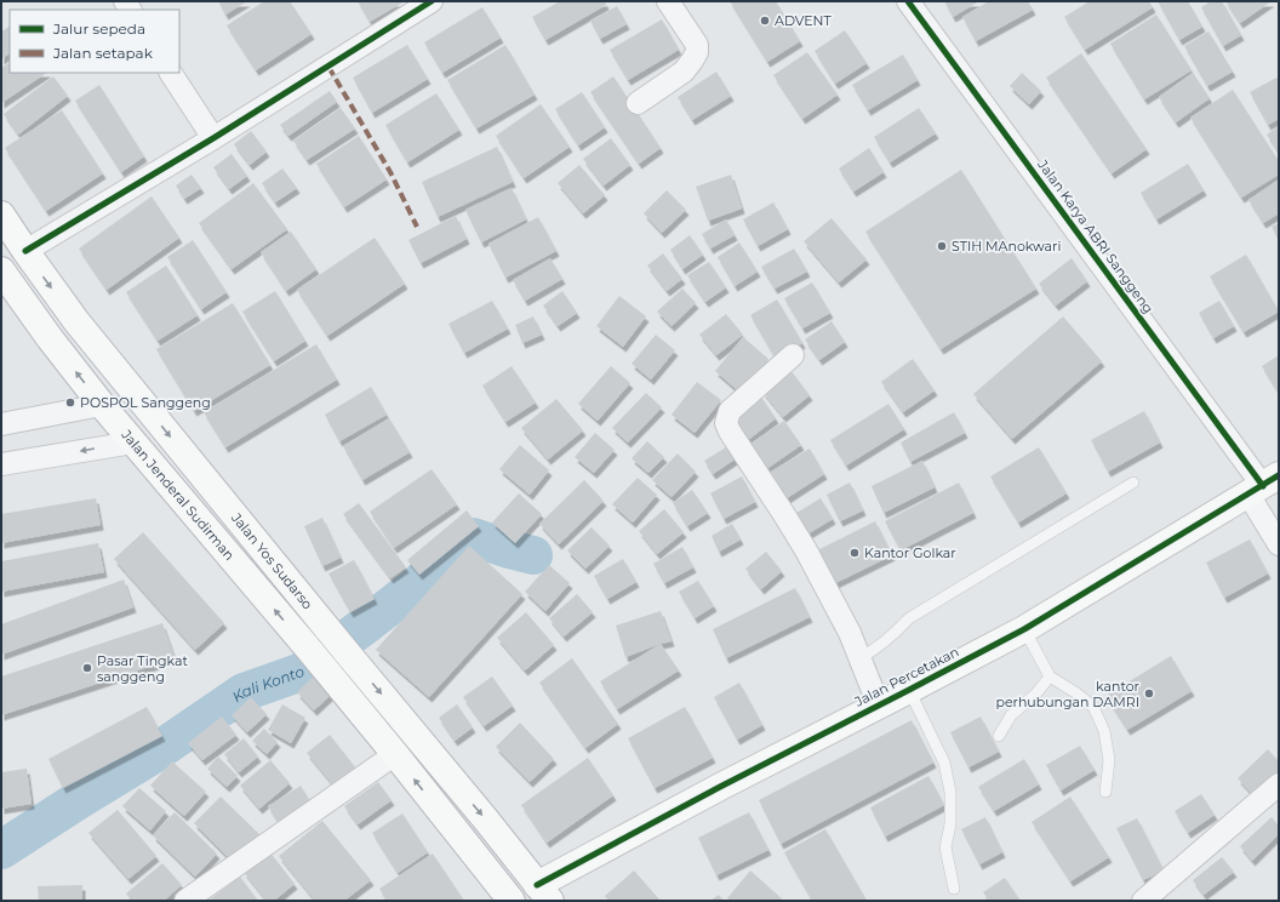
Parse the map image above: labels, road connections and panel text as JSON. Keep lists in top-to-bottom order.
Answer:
{
  "streets": {
    "main road": ["Jalan Jenderal Sudirman", "Jalan Yos Sudarso", "Jalan Percetakan"],
    "street": ["Jalan Karya ABRI Sanggeng"]
  },
  "crossings": [
    ["Jalan Karya ABRI Sanggeng", "Jalan Percetakan"],
    ["Jalan Yos Sudarso", "Jalan Percetakan"]
  ],
  "one_way": ["Jalan Jenderal Sudirman", "Jalan Yos Sudarso"],
  "water": ["Kali Konto"],
  "places": [
    "ADVENT",
    "STIH MAnokwari",
    "POSPOL Sanggeng",
    "Kantor Golkar",
    "Pasar Tingkat sanggeng",
    "kantor perhubungan DAMRI"
  ],
  "legend": ["Jalur sepeda", "Jalan setapak"]
}
